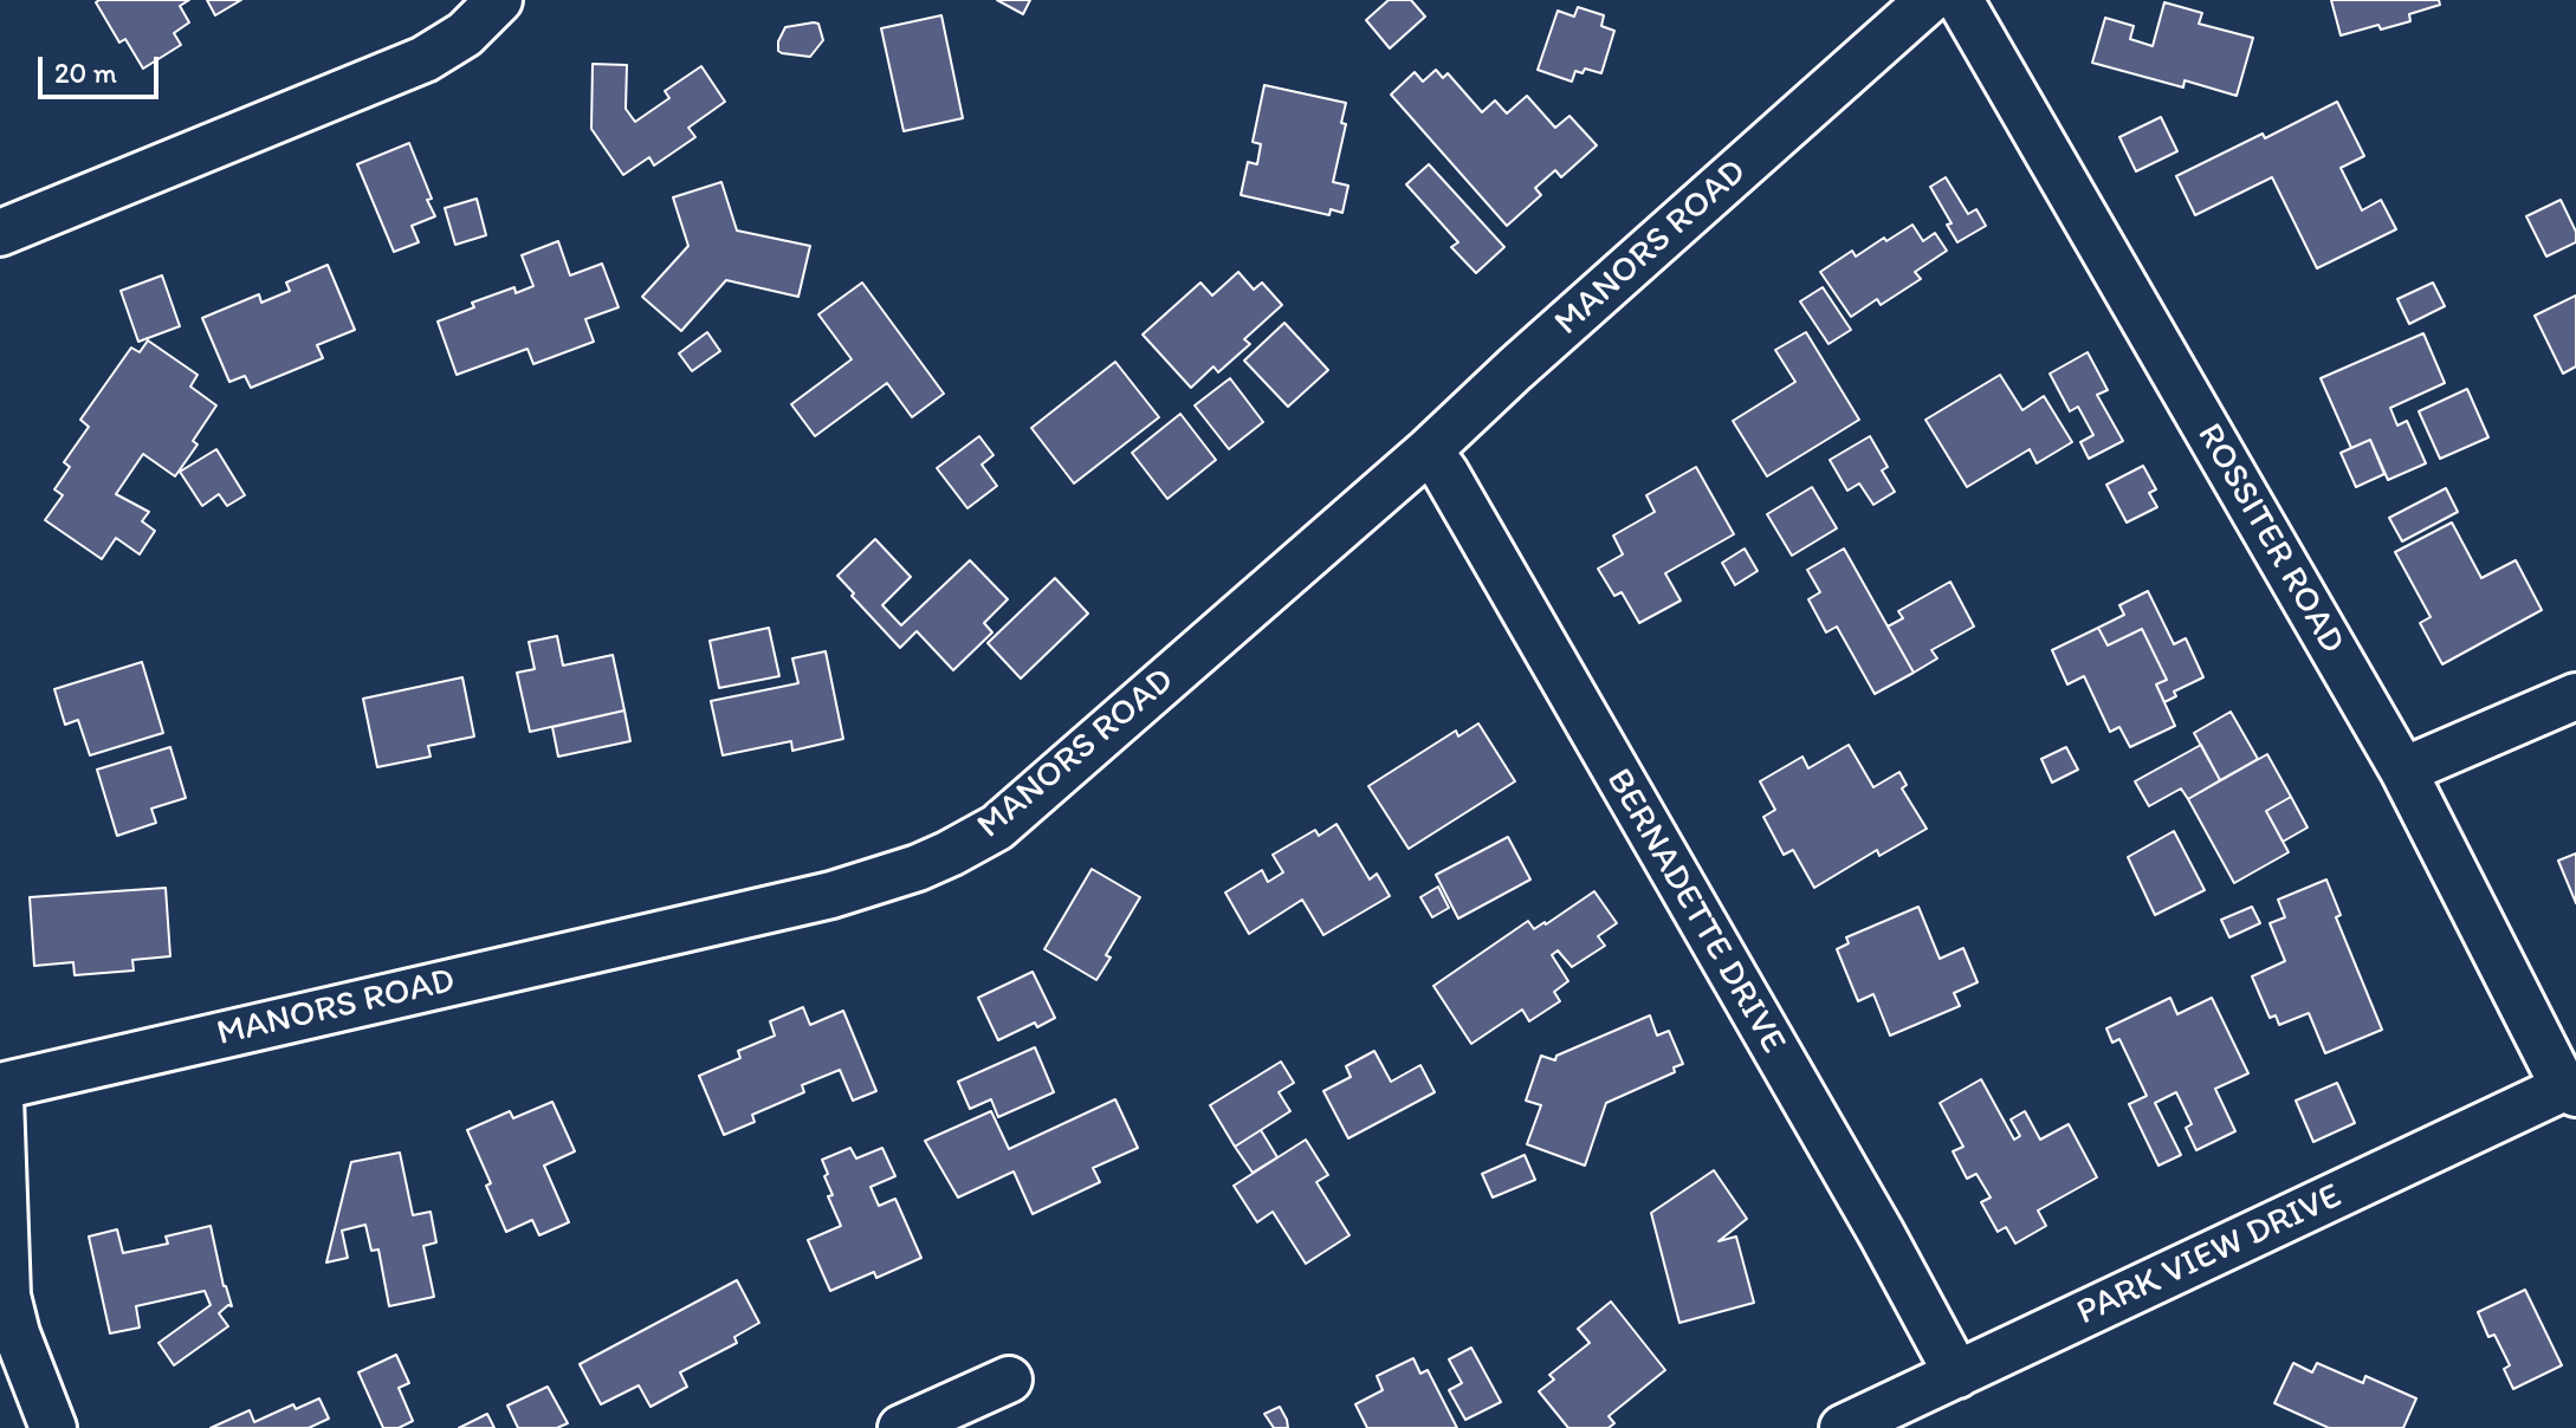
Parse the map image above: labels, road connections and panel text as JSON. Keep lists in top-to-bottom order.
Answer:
{
  "streets": {
    "street": [
      "MANORS ROAD",
      "ROSSITER ROAD",
      "BERNADETTE DRIVE",
      "PARK VIEW DRIVE"
    ]
  },
  "crossings": [
    ["MANORS ROAD", "BERNADETTE DRIVE"],
    ["ROSSITER ROAD", "PARK VIEW DRIVE"],
    ["BERNADETTE DRIVE", "PARK VIEW DRIVE"]
  ],
  "scale_bar": "20 m"
}
